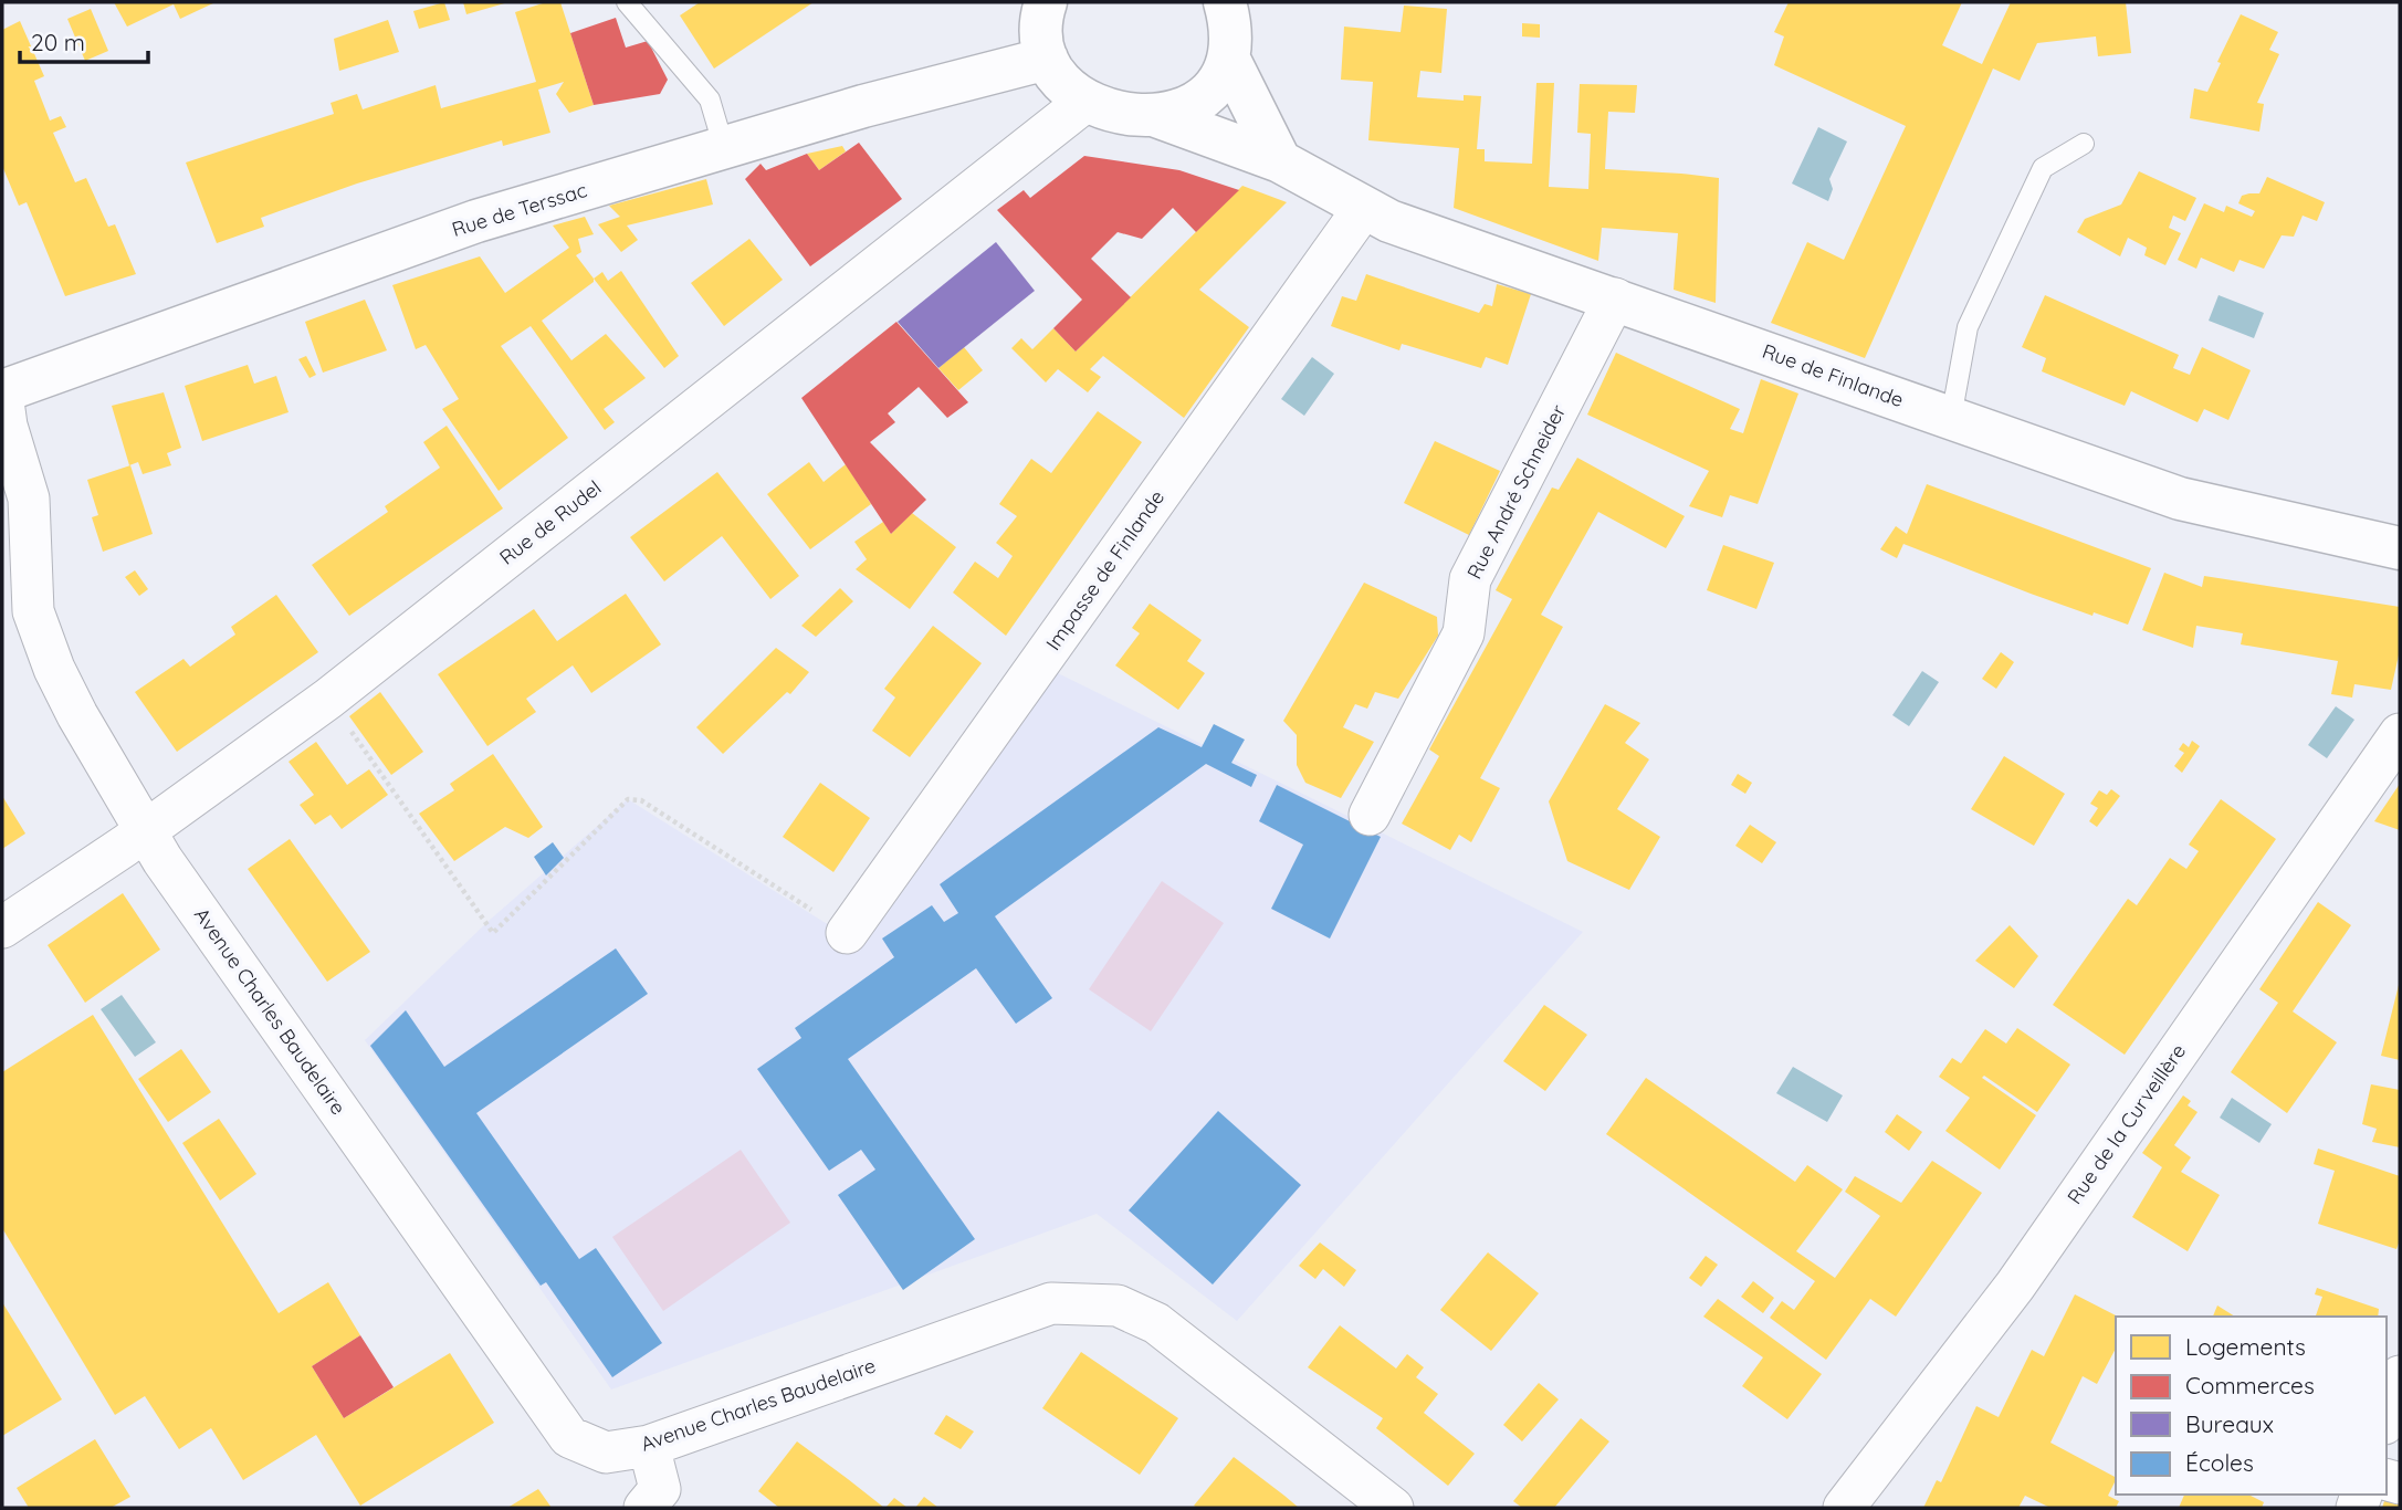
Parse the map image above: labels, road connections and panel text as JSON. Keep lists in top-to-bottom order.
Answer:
{
  "streets": {
    "street": [
      "Rue de Terssac",
      "Rue de Finlande",
      "Rue André Schneider",
      "Rue de Rudel",
      "Impasse de Finlande",
      "Avenue Charles Baudelaire",
      "Rue de la Curveillère"
    ]
  },
  "crossings": [
    ["Rue de Terssac", "Avenue Charles Baudelaire"],
    ["Rue de Finlande", "Rue André Schneider"],
    ["Rue de Finlande", "Impasse de Finlande"],
    ["Rue de Rudel", "Avenue Charles Baudelaire"]
  ],
  "legend": [
    "Logements",
    "Commerces",
    "Bureaux",
    "Écoles"
  ],
  "scale_bar": "20 m"
}
